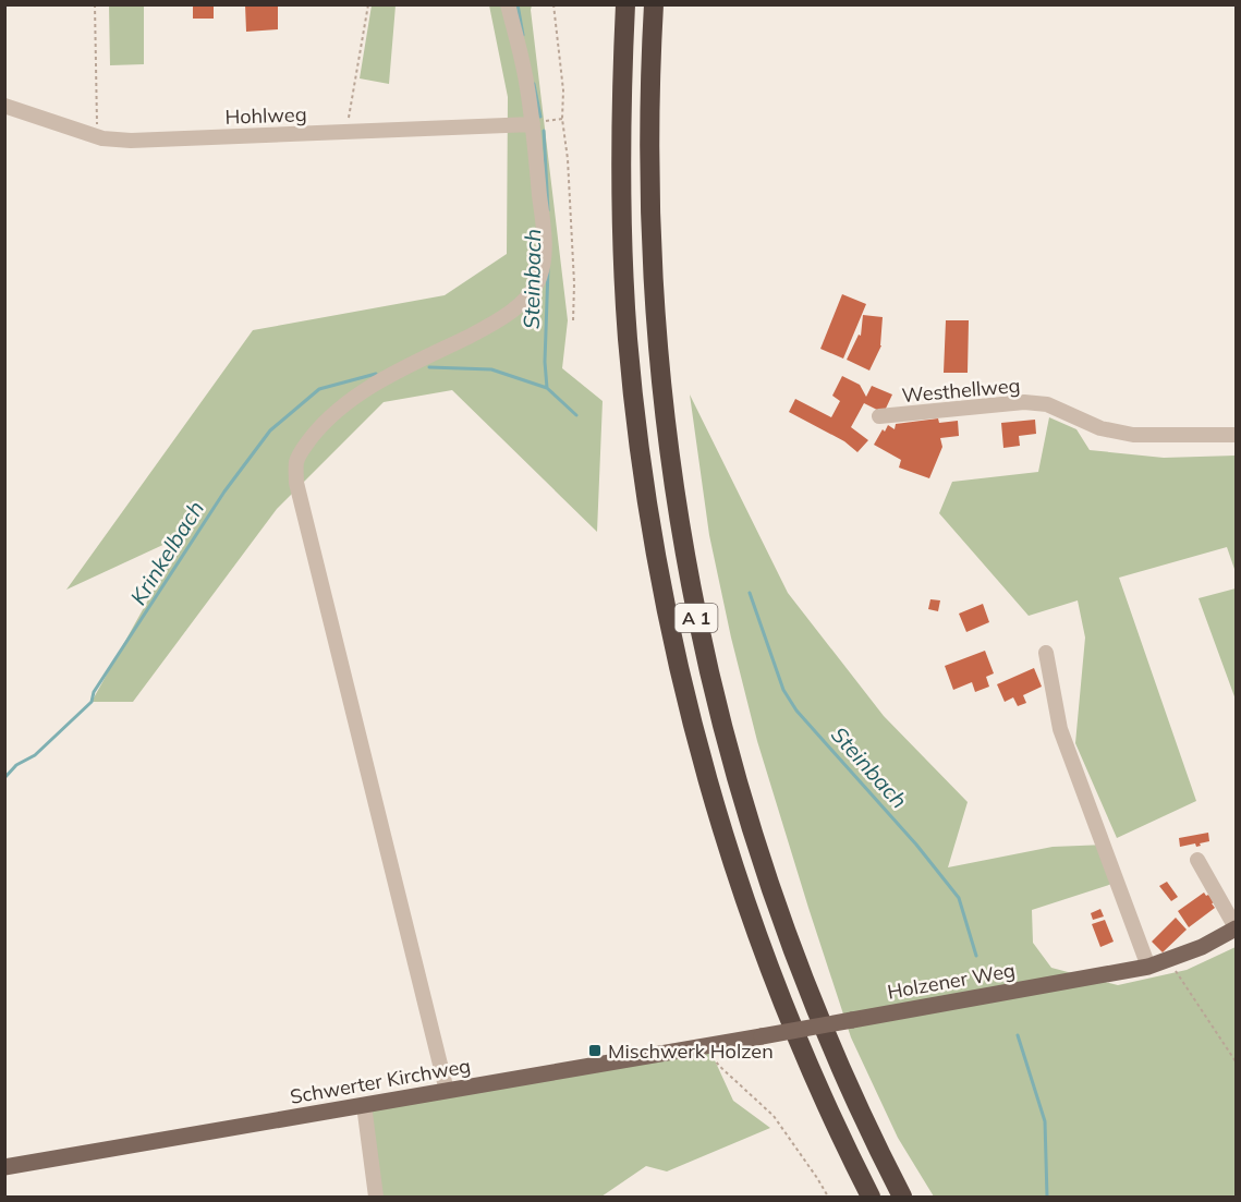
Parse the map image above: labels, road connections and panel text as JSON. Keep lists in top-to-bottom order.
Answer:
{
  "streets": {
    "highway": ["A 1"],
    "main road": ["Holzener Weg", "Schwerter Kirchweg"],
    "street": ["Hohlweg", "Westhellweg"]
  },
  "crossings": [
    ["Holzener Weg", "Schwerter Kirchweg"]
  ],
  "water": ["Steinbach", "Krinkelbach"],
  "places": {
    "transit": ["Mischwerk Holzen"]
  }
}
